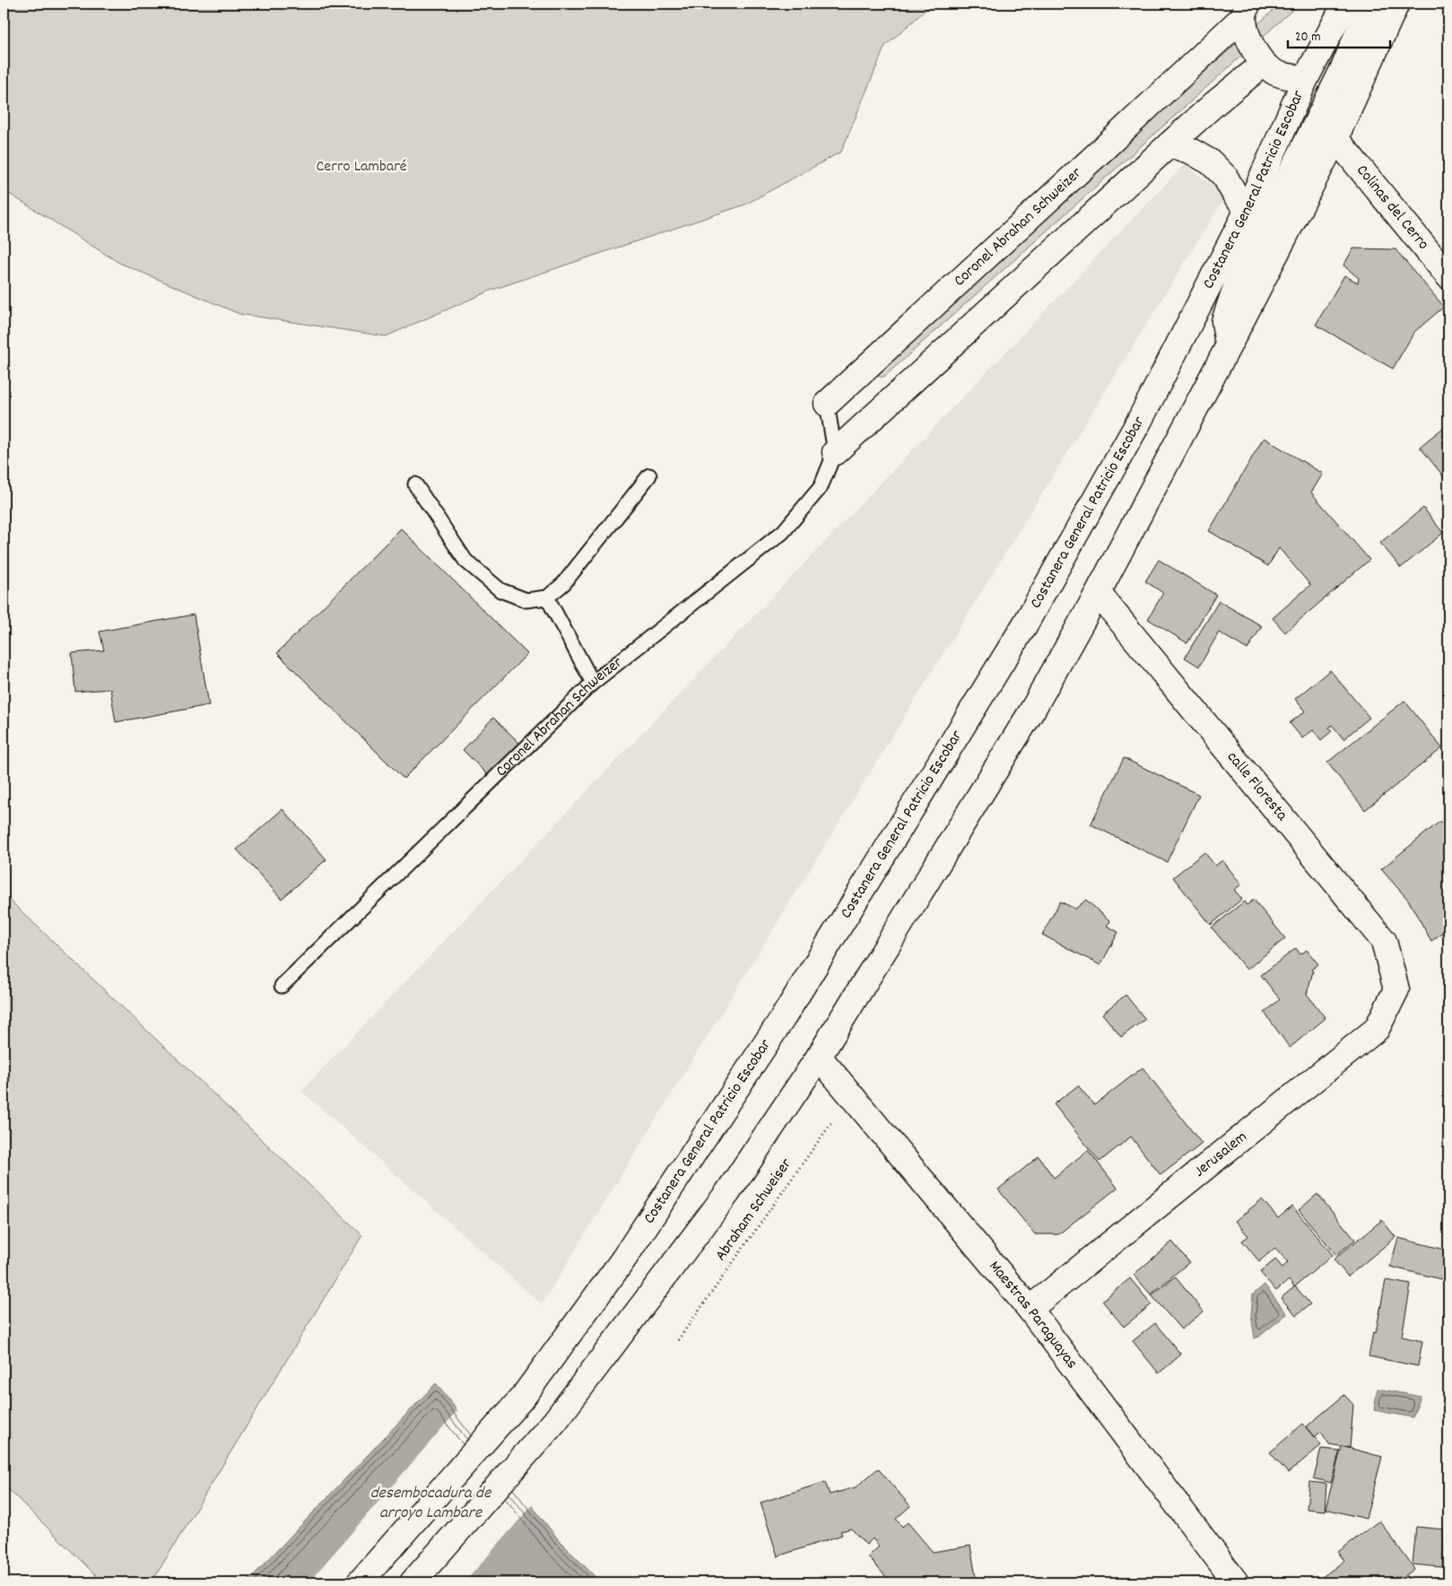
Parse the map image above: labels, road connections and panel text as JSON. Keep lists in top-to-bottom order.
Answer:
{
  "streets": {
    "main road": [
      "Costanera General Patricio Escobar",
      "Colinas del Cerro",
      "Coronel Abrahan Schweizer",
      "calle Floresta",
      "Jerusalem",
      "Maestras Paraguayas"
    ],
    "path": ["Abraham Schweiser"]
  },
  "crossings": [
    ["calle Floresta", "Jerusalem"],
    ["Jerusalem", "Maestras Paraguayas"],
    ["Abraham Schweiser", "Maestras Paraguayas"]
  ],
  "water": ["desembocadura de arroyo Lambare"],
  "parks": ["Cerro Lambaré"],
  "scale_bar": "20 m"
}
